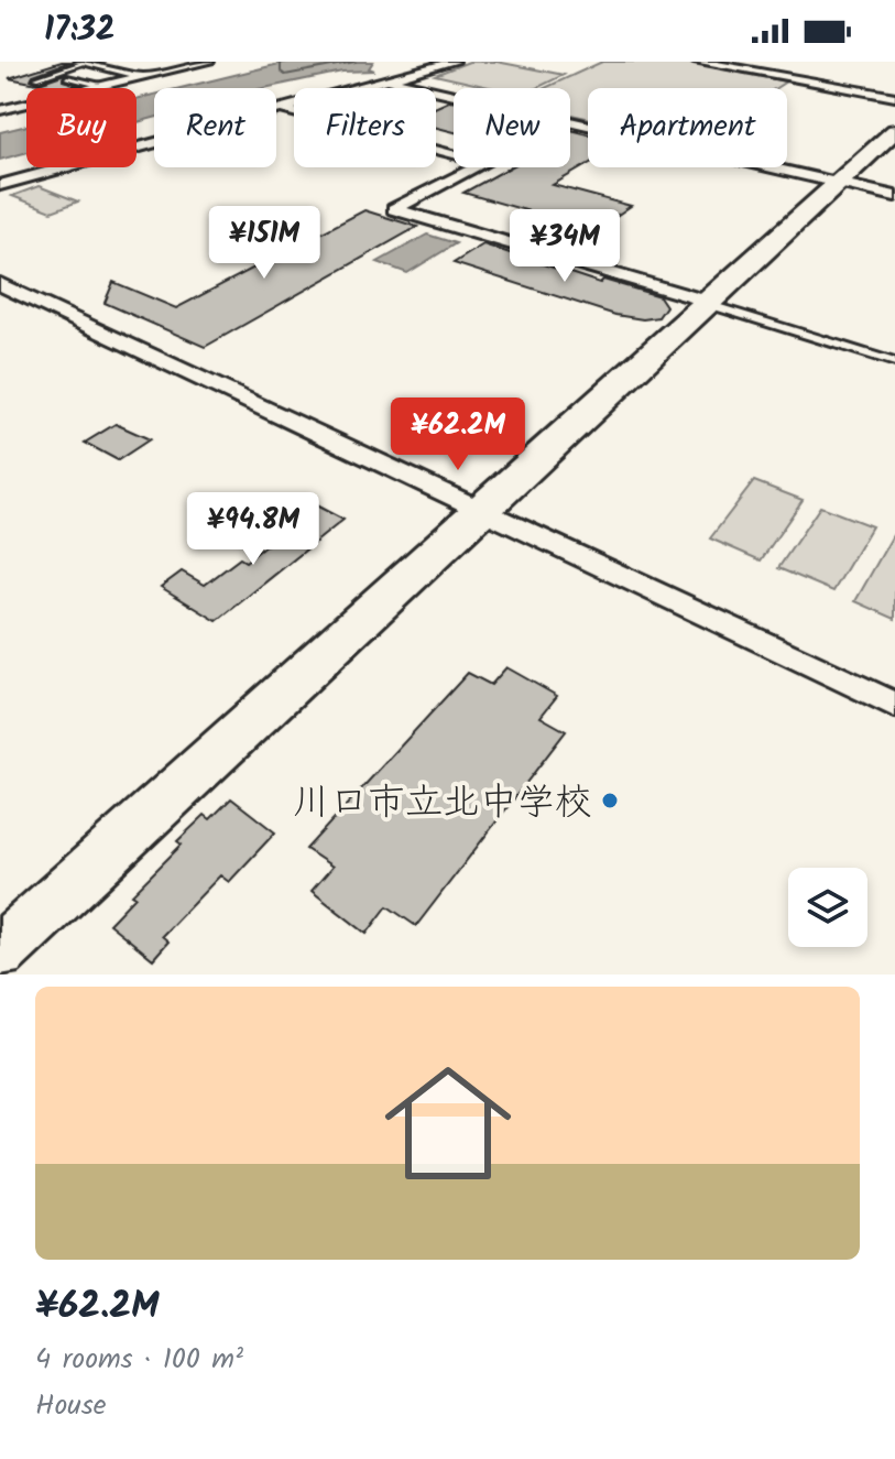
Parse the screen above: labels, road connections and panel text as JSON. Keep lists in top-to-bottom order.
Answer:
{
  "places": ["川口市立北中学校"],
  "page": {
    "status": "17:32",
    "chip": [
      "Buy",
      "Rent",
      "Filters",
      "New",
      "Apartment"
    ],
    "price": [
      "¥151M",
      "¥34M",
      "¥62.2M",
      "¥94.8M"
    ],
    "list": [
      {
        "name": "¥62.2M",
        "note": "4 rooms · 100 m² · House"
      }
    ]
  }
}
